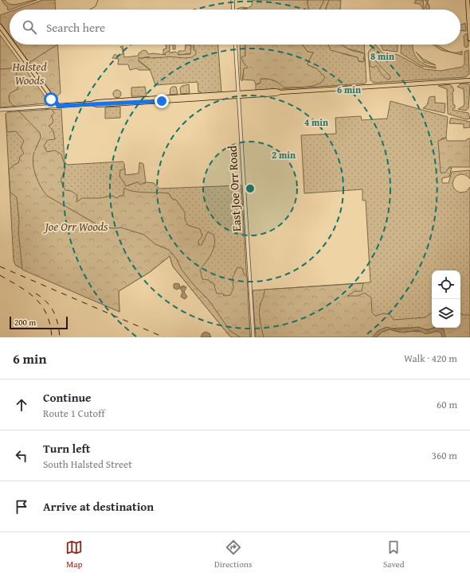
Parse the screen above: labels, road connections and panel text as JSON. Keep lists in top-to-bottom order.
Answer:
{
  "streets": {
    "street": ["East Joe Orr Road"]
  },
  "parks": ["Halsted Woods", "Joe Orr Woods"],
  "scale_bar": "200 m",
  "page": {
    "search": "Search here",
    "scale": "200 m",
    "heading": ["6 min", "Walk · 420 m"],
    "list": [
      ["Continue", "Route 1 Cutoff", "60 m"],
      ["Turn left", "South Halsted Street", "360 m"],
      "Arrive at destination"
    ],
    "nav": ["Map", "Directions", "Saved"]
  },
  "rings": [
    "8 min",
    "6 min",
    "4 min",
    "2 min"
  ]
}
